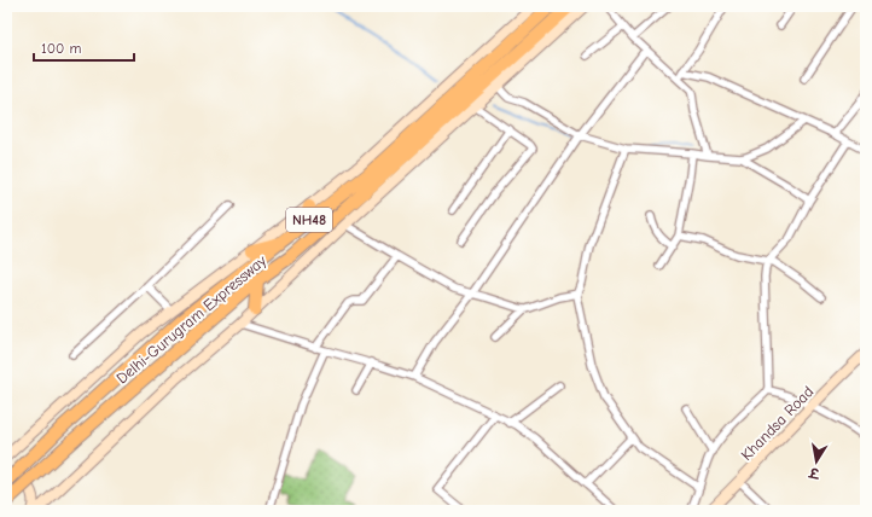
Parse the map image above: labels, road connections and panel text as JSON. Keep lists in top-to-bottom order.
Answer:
{
  "streets": {
    "highway": ["NH48", "Delhi-Gurugram Expressway"],
    "main road": ["Khandsa Road"]
  },
  "scale_bar": "100 m",
  "north": "bottom"
}
